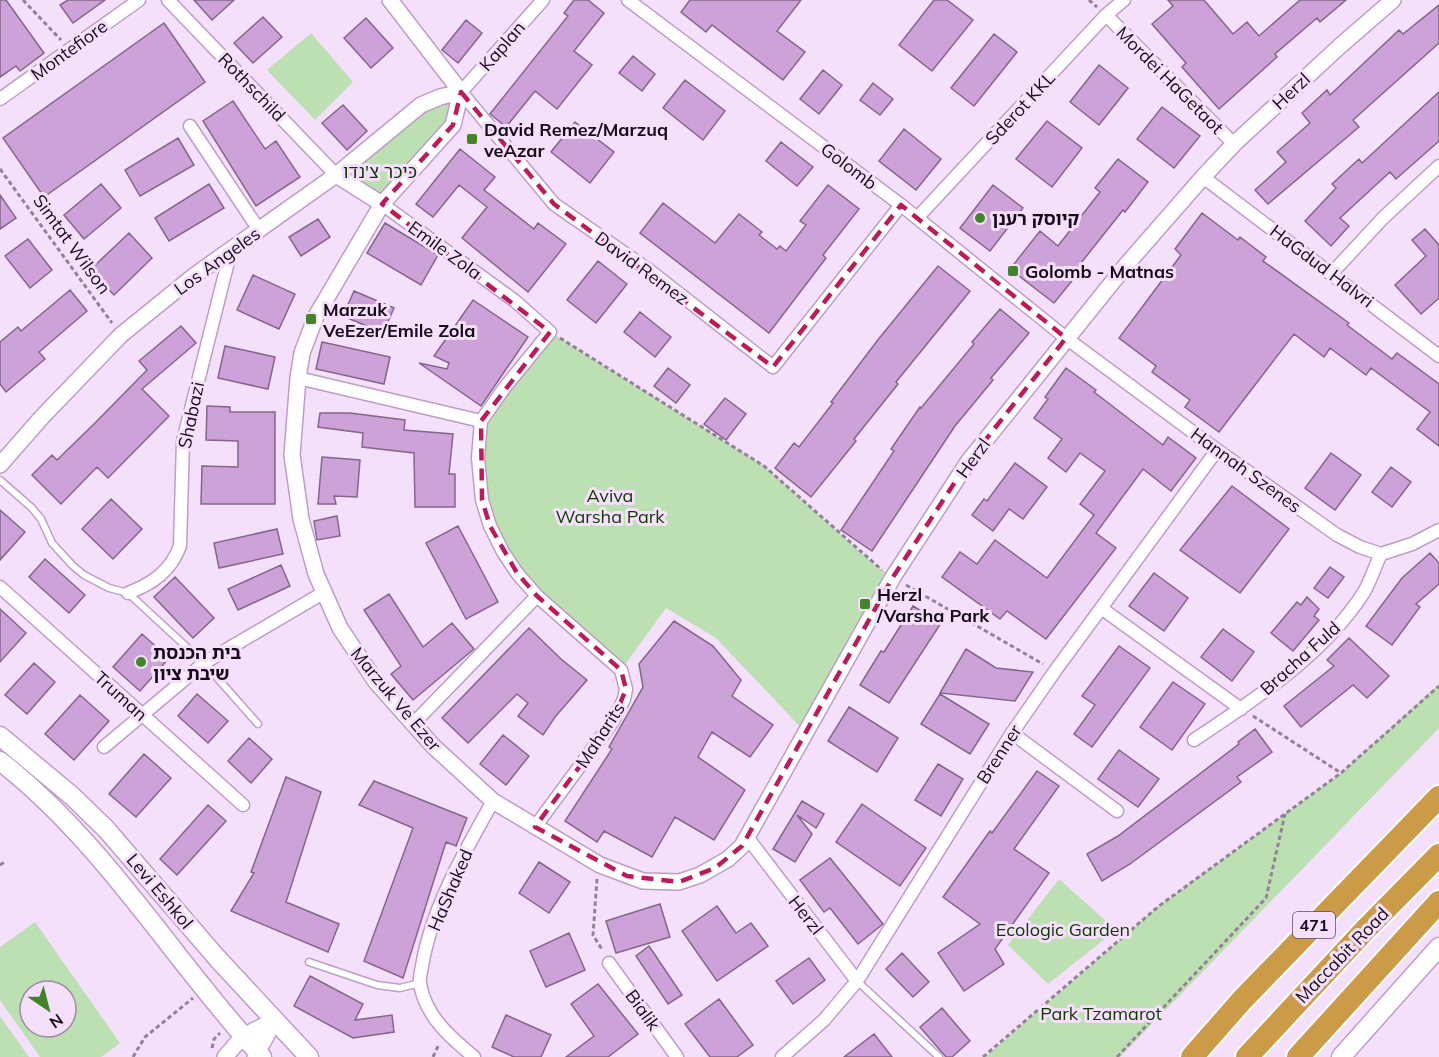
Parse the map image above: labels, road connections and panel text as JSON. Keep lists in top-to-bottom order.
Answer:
{
  "streets": {
    "highway": ["471", "Maccabit Road"],
    "main road": ["Levi Eshkol"],
    "street": [
      "Kaplan",
      "Montefiore",
      "Mordei HaGetaot",
      "Rothschild",
      "Herzl",
      "Sderot KKL",
      "Golomb",
      "Emile Zola",
      "Los Angeles",
      "HaGdud HaIvri",
      "David Remez",
      "Shabazi",
      "Hannah Szenes",
      "Bracha Fuld",
      "Truman",
      "Marzuk Ve Ezer",
      "Maharits",
      "Brenner",
      "HaShaked",
      "Bialik"
    ],
    "path": ["Simtat Wilson"]
  },
  "crossings": [
    ["Kaplan", "Los Angeles"],
    ["Kaplan", "David Remez"],
    ["Kaplan", "Marzuk Ve Ezer"],
    ["Mordei HaGetaot", "Herzl"],
    ["Mordei HaGetaot", "Sderot KKL"],
    ["Rothschild", "Emile Zola"],
    ["Rothschild", "Los Angeles"],
    ["Herzl", "Golomb"],
    ["Herzl", "HaGdud HaIvri"],
    ["Herzl", "Hannah Szenes"],
    ["Herzl", "Marzuk Ve Ezer"],
    ["Herzl", "Brenner"],
    ["Sderot KKL", "Golomb"],
    ["Golomb", "David Remez"],
    ["Golomb", "Hannah Szenes"],
    ["Simtat Wilson", "Los Angeles"],
    ["Emile Zola", "Los Angeles"],
    ["Emile Zola", "Marzuk Ve Ezer"],
    ["Emile Zola", "Maharits"],
    ["Los Angeles", "David Remez"],
    ["Los Angeles", "Shabazi"],
    ["Los Angeles", "Marzuk Ve Ezer"],
    ["David Remez", "Marzuk Ve Ezer"],
    ["Hannah Szenes", "Bracha Fuld"],
    ["Hannah Szenes", "Brenner"],
    ["Marzuk Ve Ezer", "Maharits"],
    ["Marzuk Ve Ezer", "HaShaked"]
  ],
  "parks": [
    "כיכר צ'נדו",
    "Aviva Warsha Park",
    "Ecologic Garden",
    "Park Tzamarot"
  ],
  "places": {
    "transit": [
      "David Remez/Marzuq veAzar",
      "Golomb - Matnas",
      "Marzuk VeEzer/Emile Zola",
      "Herzl /Varsha Park"
    ],
    "other": ["קיוסק רענן", "בית הכנסת שיבת ציון"]
  },
  "north": "bottom right"
}
